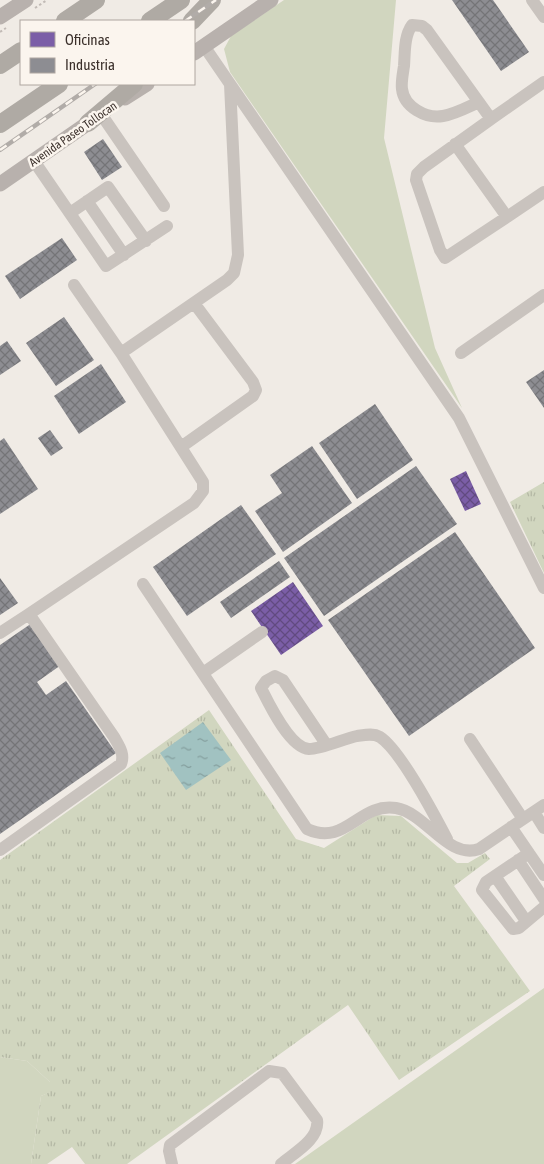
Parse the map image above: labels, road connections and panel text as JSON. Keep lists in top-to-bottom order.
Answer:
{
  "streets": {
    "main road": ["Avenida Paseo Tollocan"]
  },
  "legend": ["Oficinas", "Industria"]
}
